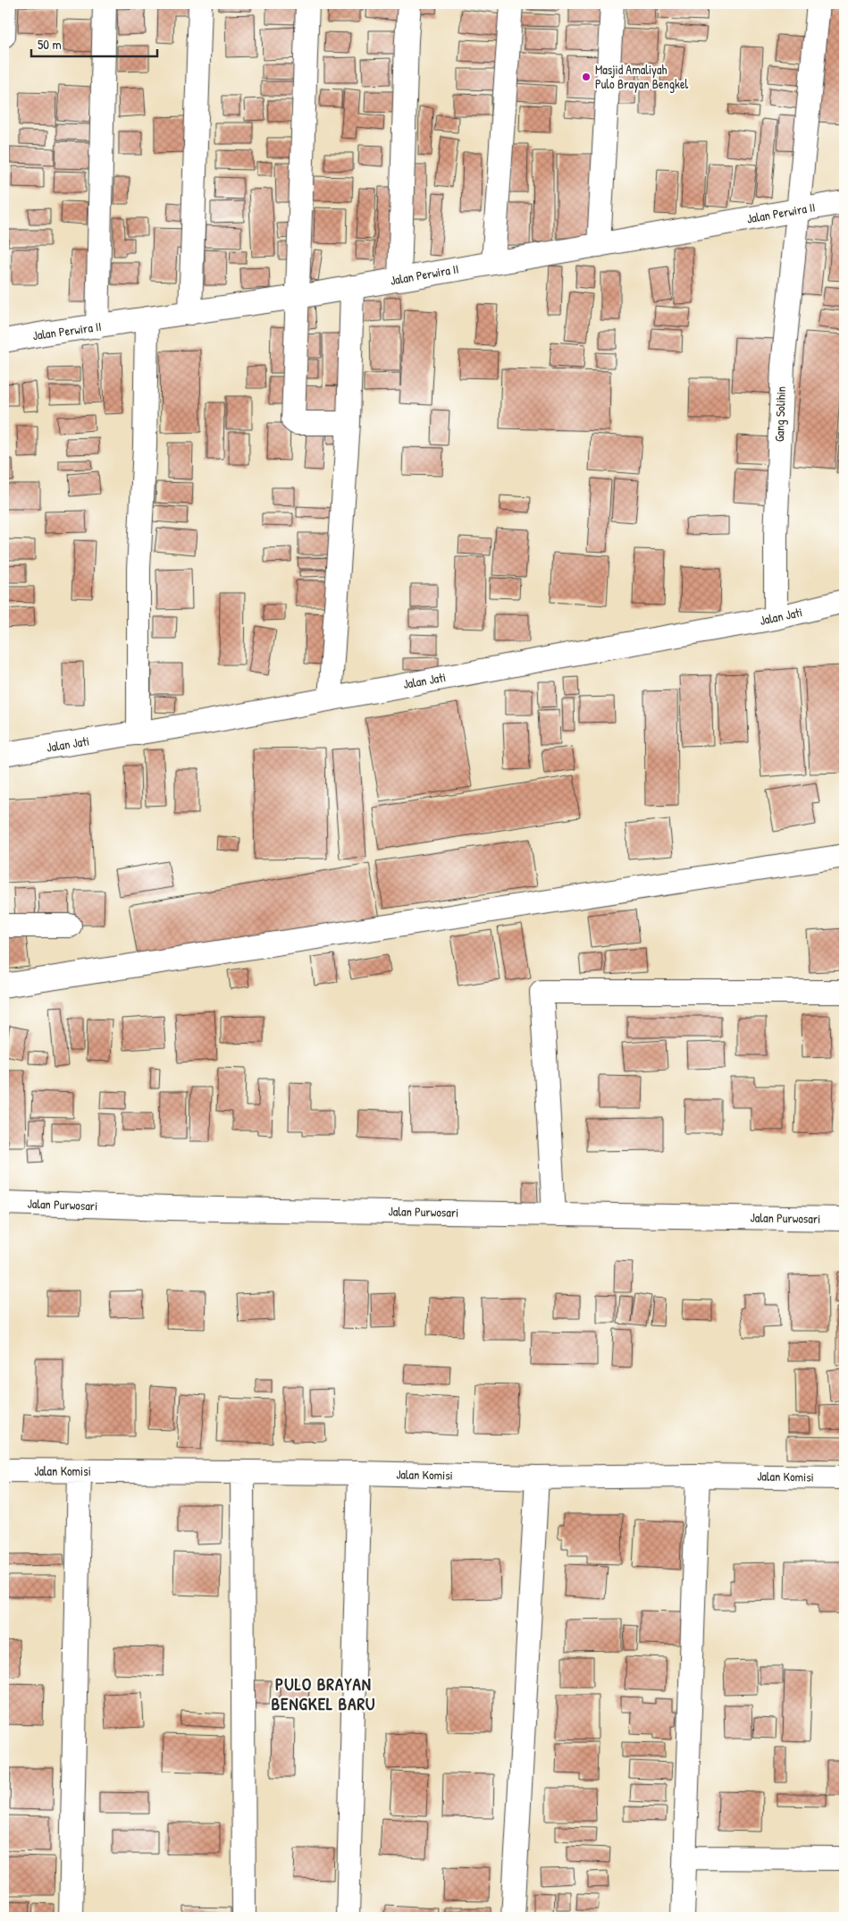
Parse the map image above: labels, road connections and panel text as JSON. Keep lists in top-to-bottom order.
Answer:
{
  "streets": {
    "street": [
      "Jalan Perwira II",
      "Gang Solihin",
      "Jalan Jati",
      "Jalan Purwosari",
      "Jalan Komisi"
    ]
  },
  "crossings": [
    ["Jalan Perwira II", "Gang Solihin"],
    ["Gang Solihin", "Jalan Jati"]
  ],
  "districts": ["PULO BRAYAN BENGKEL BARU"],
  "places": ["Masjid Amaliyah Pulo Brayan Bengkel"],
  "scale_bar": "50 m"
}
